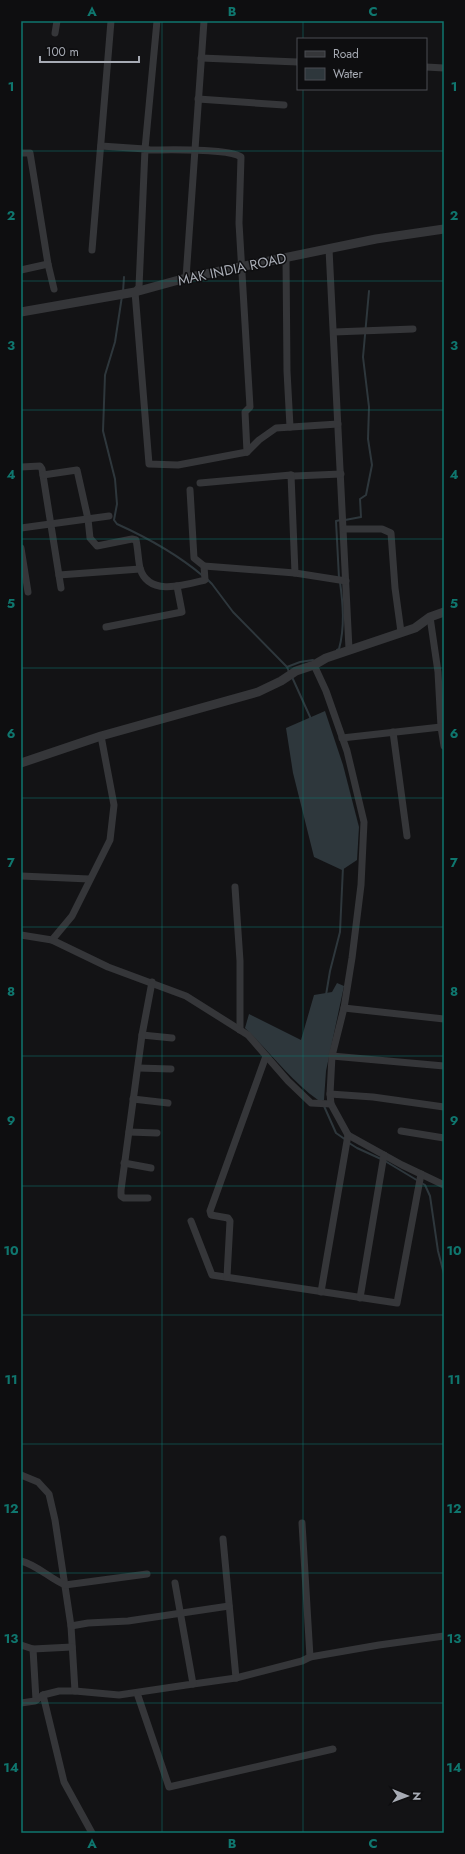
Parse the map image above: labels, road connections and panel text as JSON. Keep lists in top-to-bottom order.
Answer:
{
  "streets": {
    "street": ["MAK INDIA ROAD"]
  },
  "legend": ["Road", "Water"],
  "scale_bar": "100 m",
  "north": "right",
  "grid": {
    "columns": ["A", "B", "C"],
    "rows": [
      "1",
      "2",
      "3",
      "4",
      "5",
      "6",
      "7",
      "8",
      "9",
      "10",
      "11",
      "12",
      "13",
      "14"
    ]
  }
}
